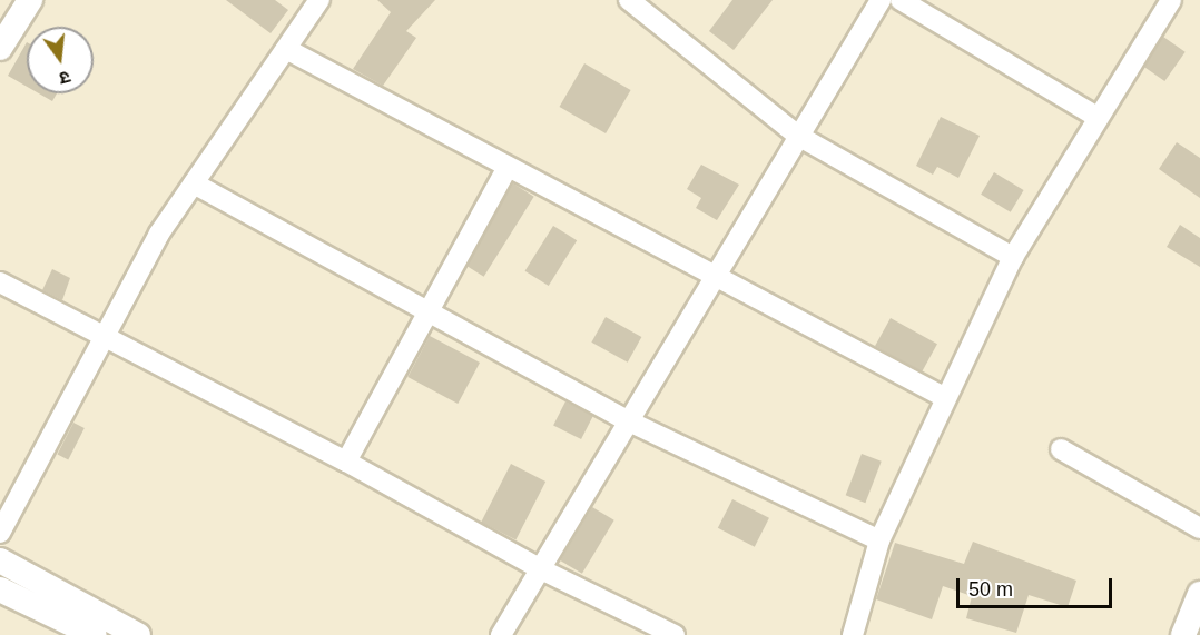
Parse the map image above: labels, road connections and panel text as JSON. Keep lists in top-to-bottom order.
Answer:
{
  "scale_bar": "50 m",
  "north": "bottom"
}
